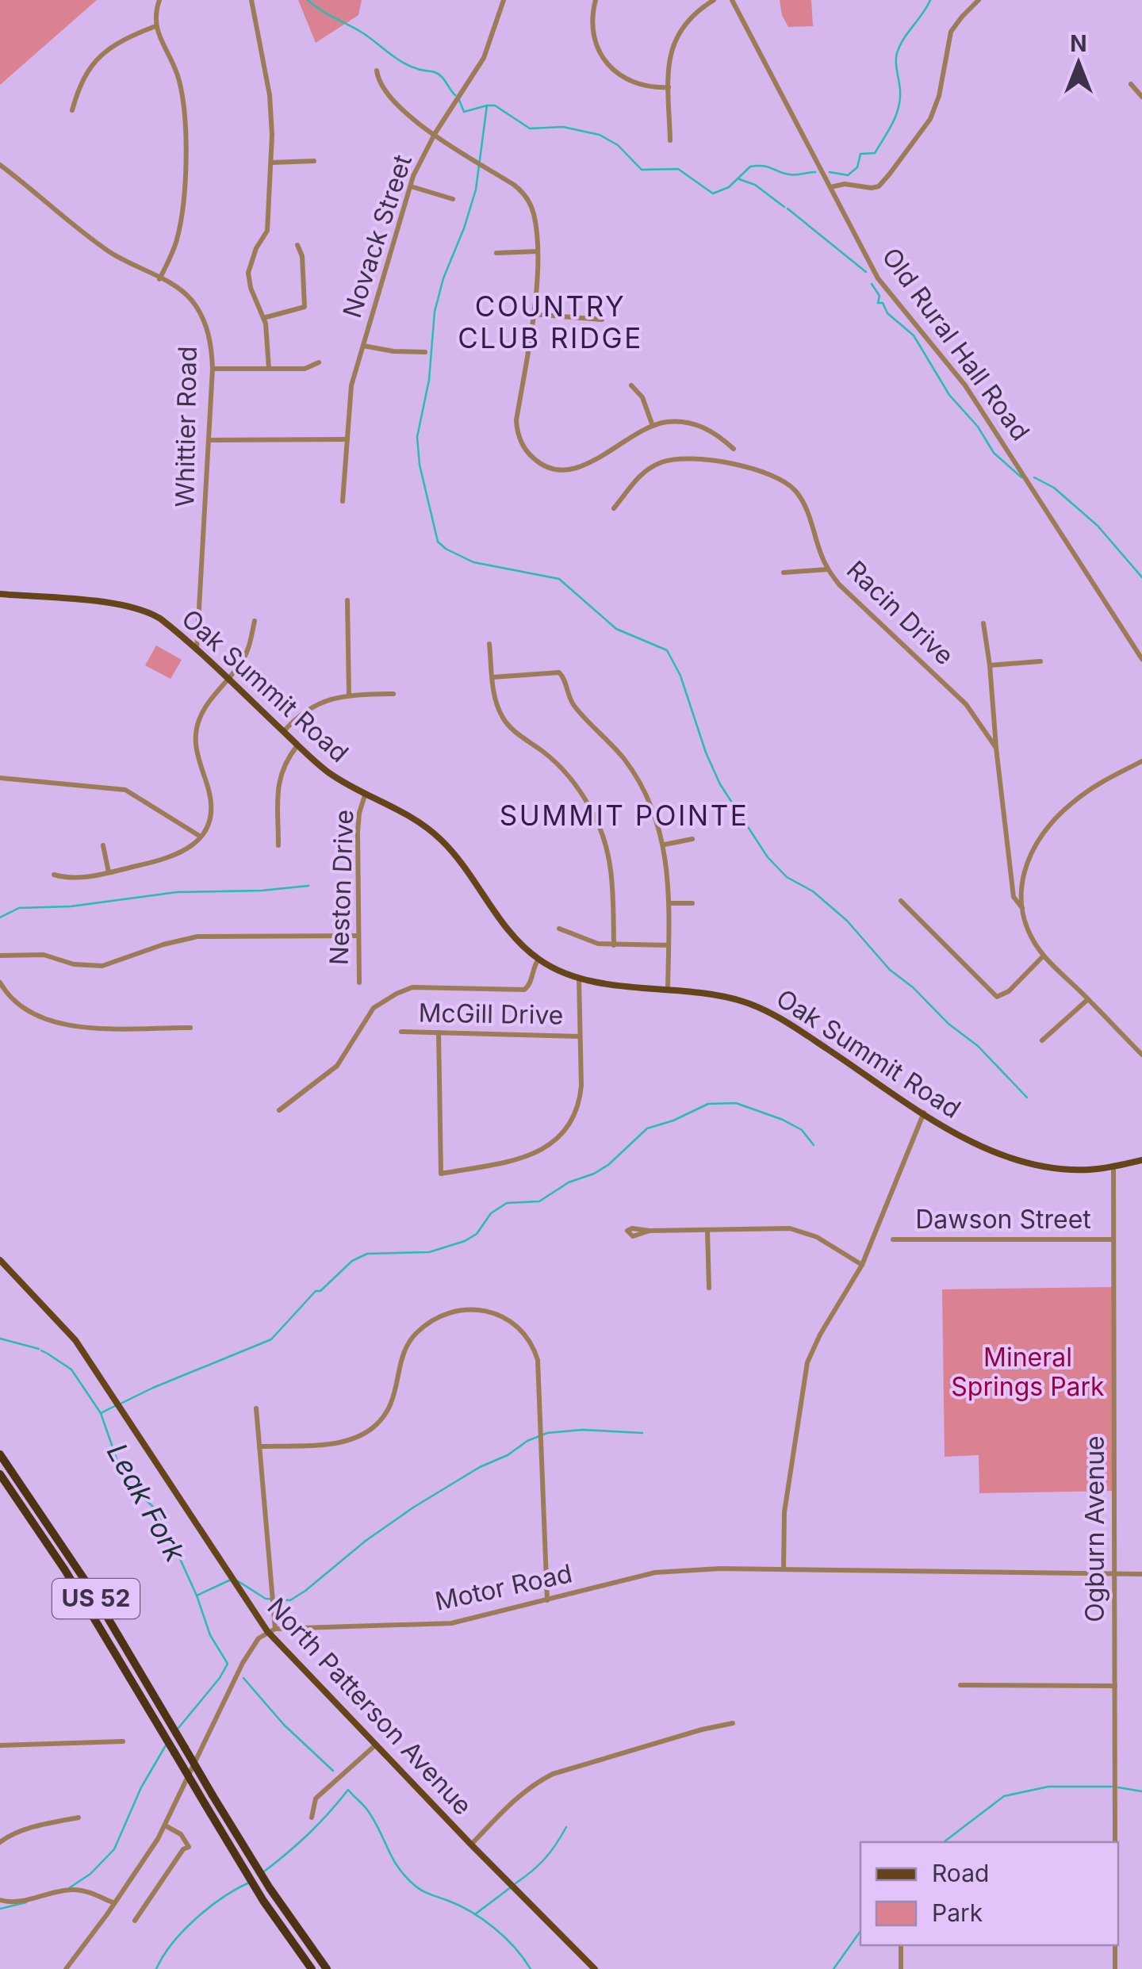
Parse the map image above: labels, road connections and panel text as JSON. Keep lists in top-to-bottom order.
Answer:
{
  "streets": {
    "highway": ["US 52"],
    "main road": ["Oak Summit Road", "North Patterson Avenue"],
    "street": [
      "Novack Street",
      "Old Rural Hall Road",
      "Whittier Road",
      "Racin Drive",
      "Neston Drive",
      "McGill Drive",
      "Dawson Street",
      "Ogburn Avenue",
      "Motor Road"
    ]
  },
  "crossings": [
    ["Whittier Road", "Oak Summit Road"],
    ["Oak Summit Road", "Neston Drive"],
    ["Oak Summit Road", "Ogburn Avenue"],
    ["Dawson Street", "Ogburn Avenue"],
    ["Ogburn Avenue", "Motor Road"],
    ["Motor Road", "North Patterson Avenue"]
  ],
  "districts": ["COUNTRY CLUB RIDGE", "SUMMIT POINTE"],
  "water": ["Leak Fork"],
  "parks": ["Mineral Springs Park"],
  "legend": ["Road", "Park"],
  "north": "top"
}
